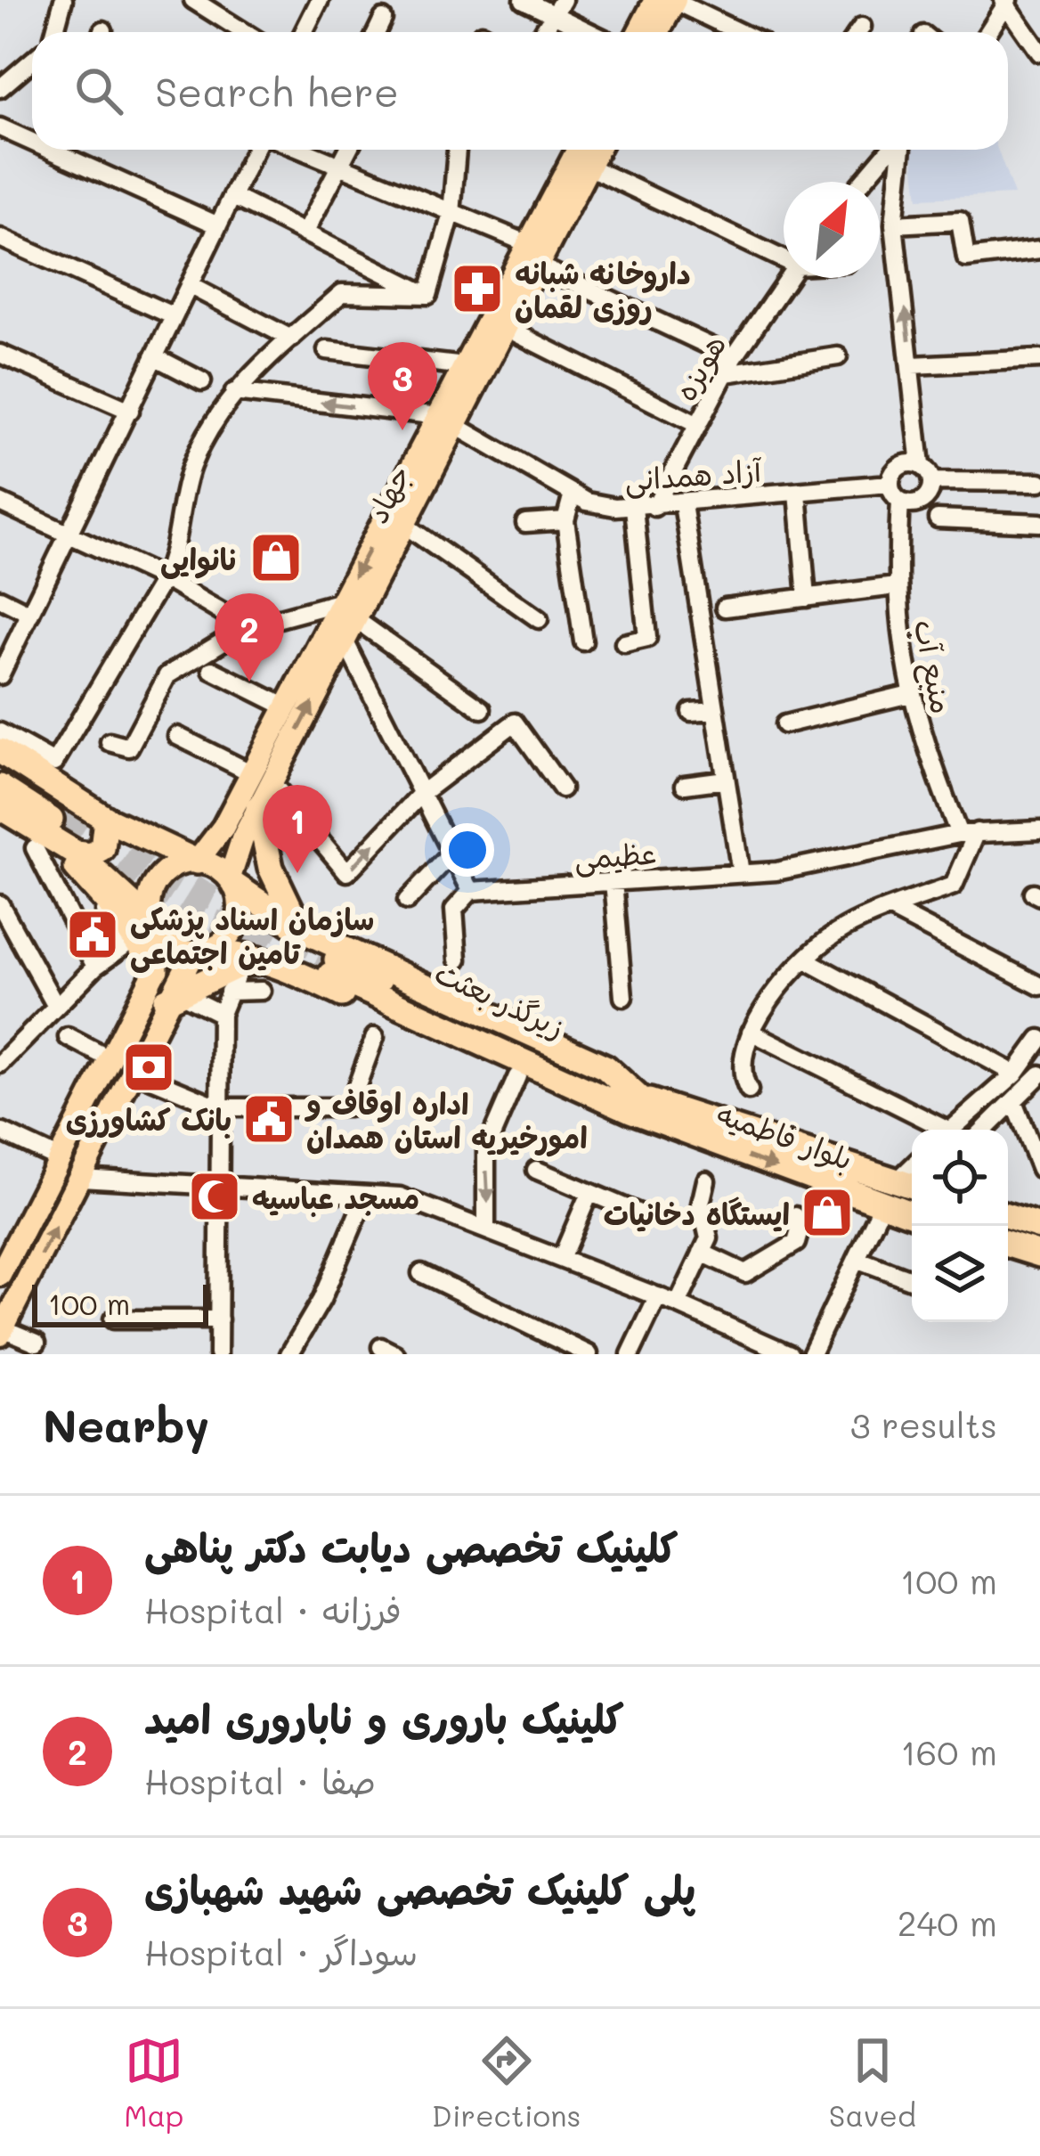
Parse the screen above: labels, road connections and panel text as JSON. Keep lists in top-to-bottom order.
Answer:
{
  "streets": {
    "highway": ["زیرگذر بعثت", "بلوار فاطمیه"],
    "main road": ["جهاد"],
    "street": [
      "هویزه",
      "آزاد همدانی",
      "منبع آب",
      "عظیمی"
    ]
  },
  "crossings": [
    ["هویزه", "آزاد همدانی"],
    ["آزاد همدانی", "جهاد"],
    ["آزاد همدانی", "منبع آب"],
    ["منبع آب", "عظیمی"],
    ["زیرگذر بعثت", "بلوار فاطمیه"]
  ],
  "places": {
    "pharmacy": ["داروخانه شبانه روزی لقمان"],
    "shop": ["نانوایی", "ایستگاه دخانیات"],
    "public building": ["سازمان اسناد پزشکی تامین اجتماعی", "اداره اوقاف و امورخیریه استان همدان"],
    "bank": ["بانک کشاورزی"],
    "mosque": ["مسجد عباسیه"]
  },
  "scale_bar": "100 m",
  "north": "top right",
  "page": {
    "search": "Search here",
    "pins": ["3", "2", "1"],
    "scale": "100 m",
    "heading": ["Nearby", "3 results"],
    "list": [
      {
        "mark": "1",
        "name": "کلینیک تخصصی دیابت دکتر پناهی",
        "note": "Hospital · فرزانه",
        "value": "100 m"
      },
      {
        "mark": "2",
        "name": "کلینیک باروری و ناباروری امید",
        "note": "Hospital · صفا",
        "value": "160 m"
      },
      {
        "mark": "3",
        "name": "پلی کلینیک تخصصی شهید شهبازی",
        "note": "Hospital · سوداگر",
        "value": "240 m"
      }
    ],
    "nav": ["Map", "Directions", "Saved"]
  }
}
